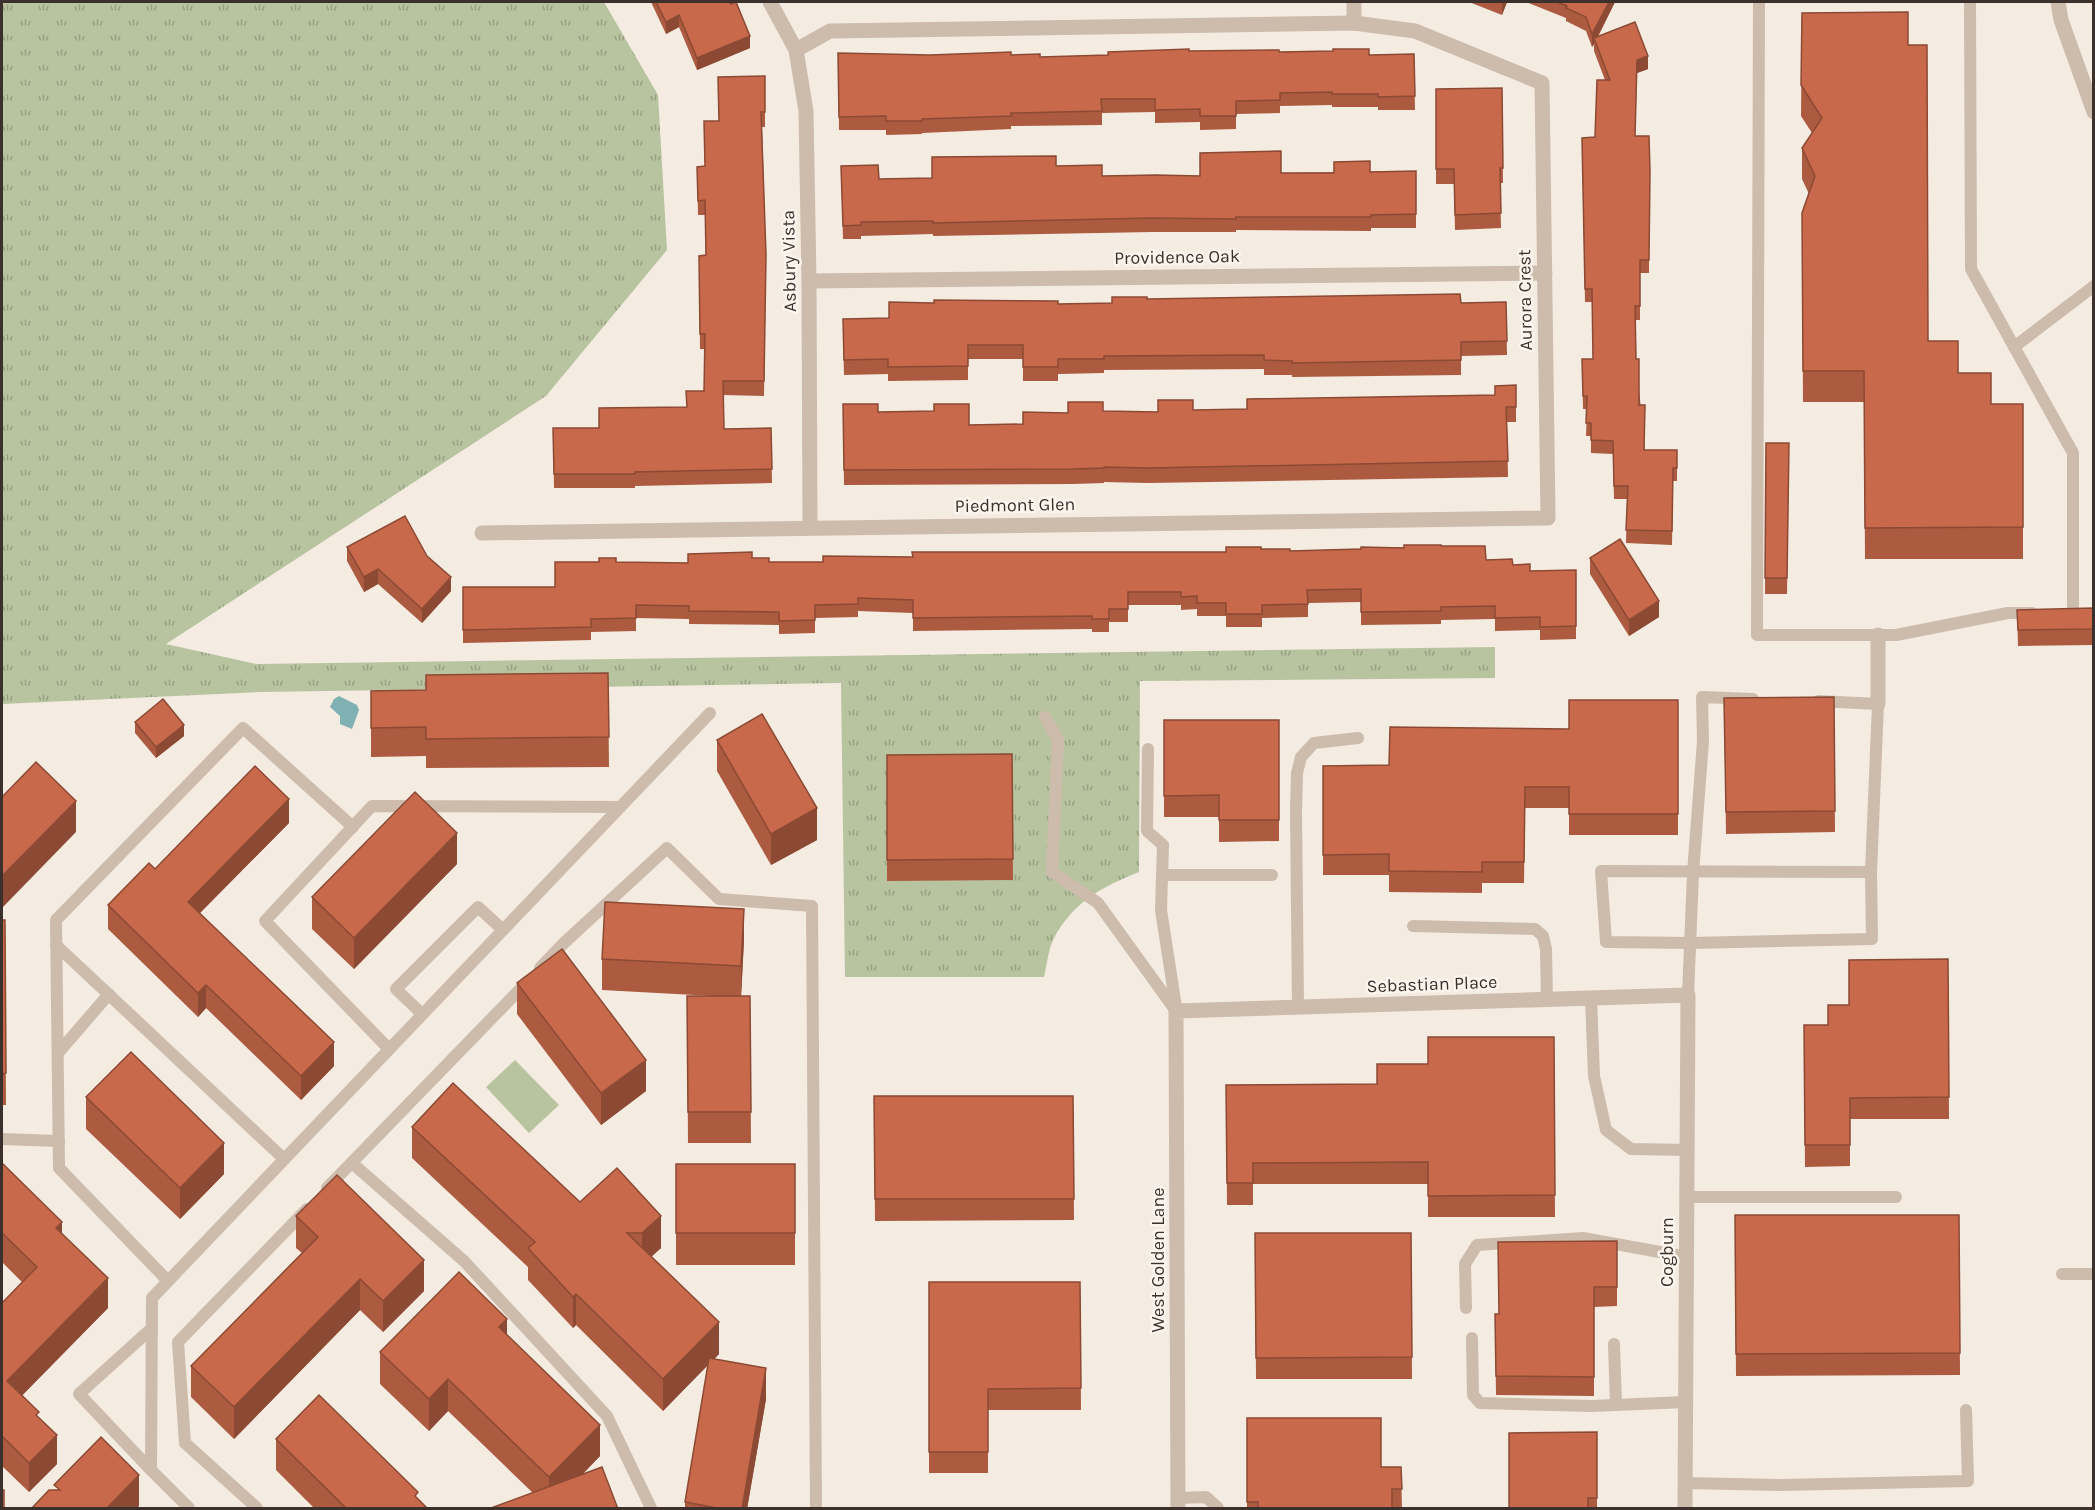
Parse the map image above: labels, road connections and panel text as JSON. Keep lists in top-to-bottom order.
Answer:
{
  "streets": {
    "street": [
      "Providence Oak",
      "Asbury Vista",
      "Aurora Crest",
      "Piedmont Glen",
      "Sebastian Place",
      "Cogburn",
      "West Golden Lane"
    ]
  },
  "crossings": [
    ["Providence Oak", "Asbury Vista"],
    ["Providence Oak", "Aurora Crest"],
    ["Asbury Vista", "Piedmont Glen"],
    ["Aurora Crest", "Piedmont Glen"],
    ["Sebastian Place", "Cogburn"],
    ["Sebastian Place", "West Golden Lane"]
  ]
}
